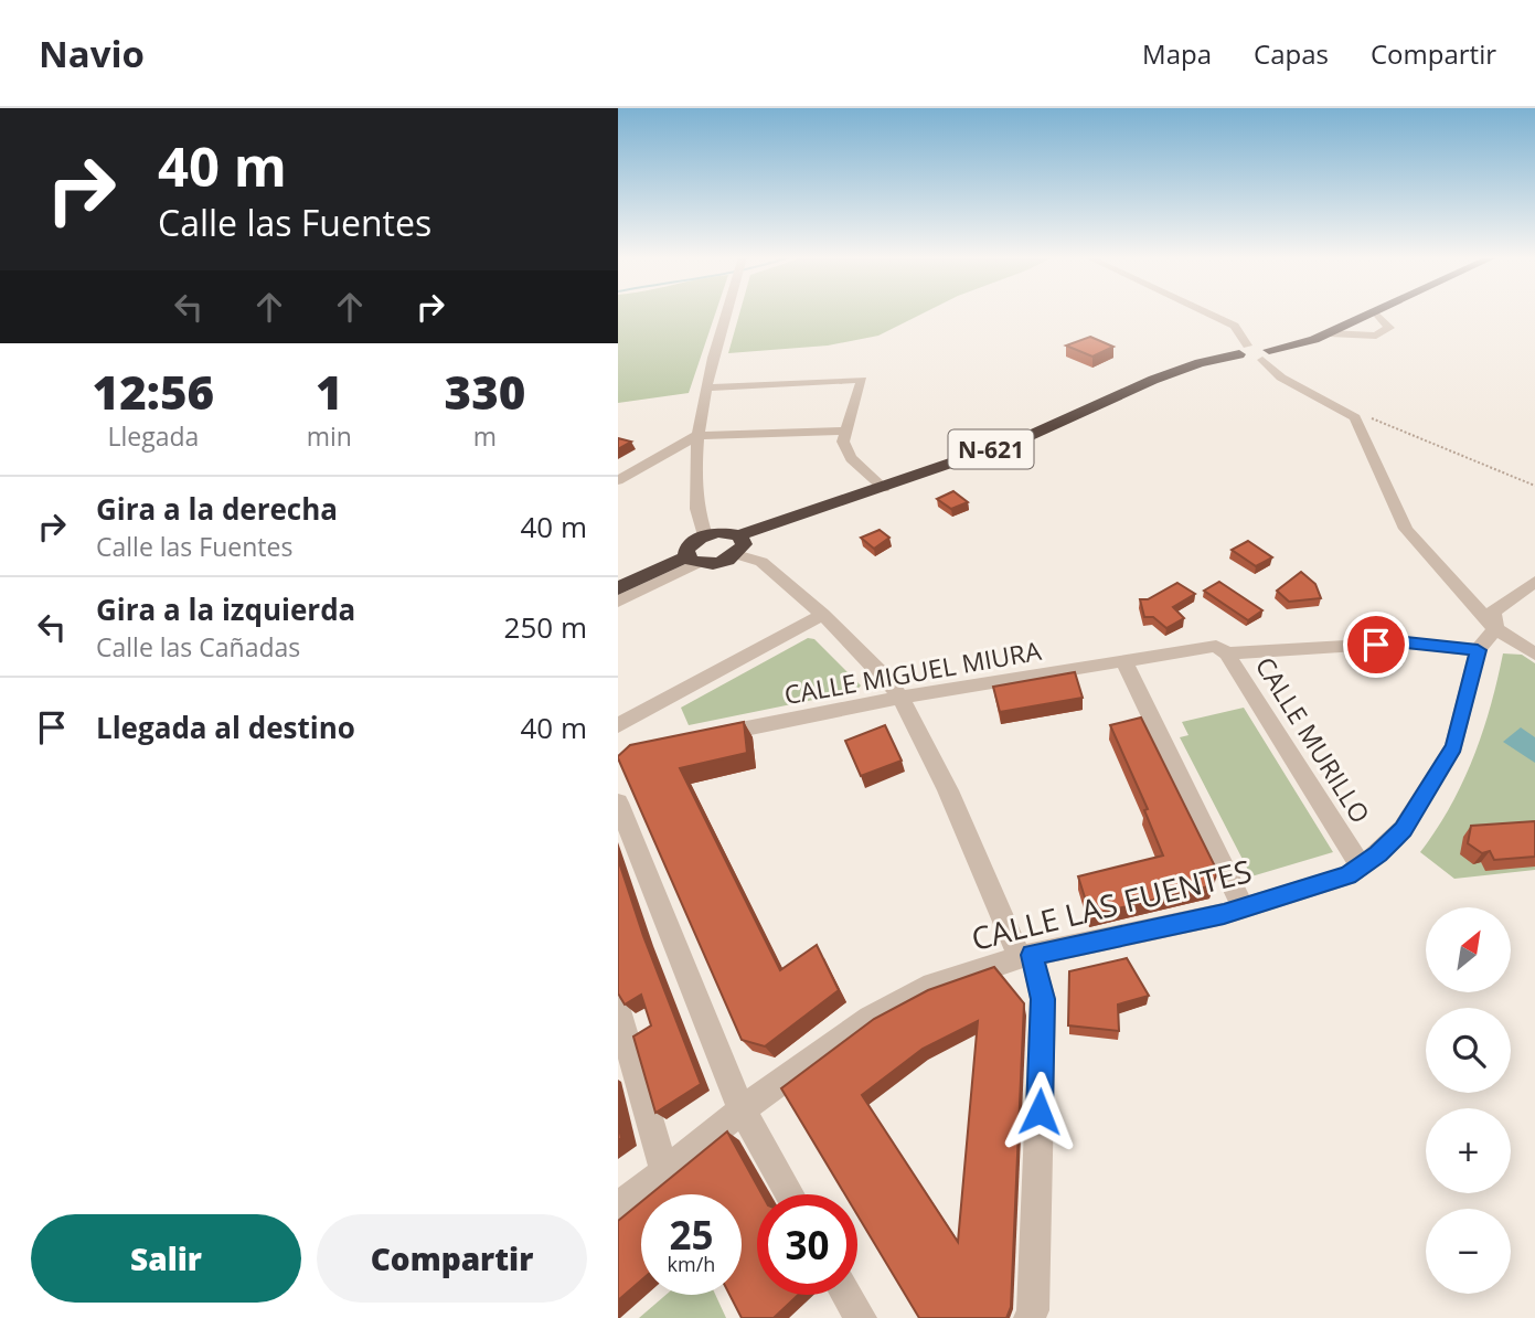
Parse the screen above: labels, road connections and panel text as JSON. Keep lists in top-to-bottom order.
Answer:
{
  "streets": {
    "highway": ["N-621"],
    "street": ["CALLE MIGUEL MIURA", "CALLE MURILLO", "CALLE LAS FUENTES"]
  },
  "crossings": [
    ["CALLE MIGUEL MIURA", "CALLE MURILLO"],
    ["CALLE MIGUEL MIURA", "CALLE LAS FUENTES"],
    ["CALLE MURILLO", "CALLE LAS FUENTES"]
  ],
  "north": "top right",
  "page": {
    "header": "Navio",
    "nav": ["Mapa", "Capas", "Compartir"],
    "turn": ["40 m", "Calle las Fuentes"],
    "eta": [
      "12:56",
      "Llegada",
      "1",
      "min",
      "330",
      "m"
    ],
    "list": [
      {
        "name": "Gira a la derecha",
        "note": "Calle las Fuentes",
        "value": "40 m"
      },
      {
        "name": "Gira a la izquierda",
        "note": "Calle las Cañadas",
        "value": "250 m"
      },
      {
        "name": "Llegada al destino",
        "value": "40 m"
      }
    ],
    "map_buttons": ["+", "−"],
    "speed": "25 km/h",
    "limit": "30",
    "buttons": ["Salir", "Compartir"]
  }
}
